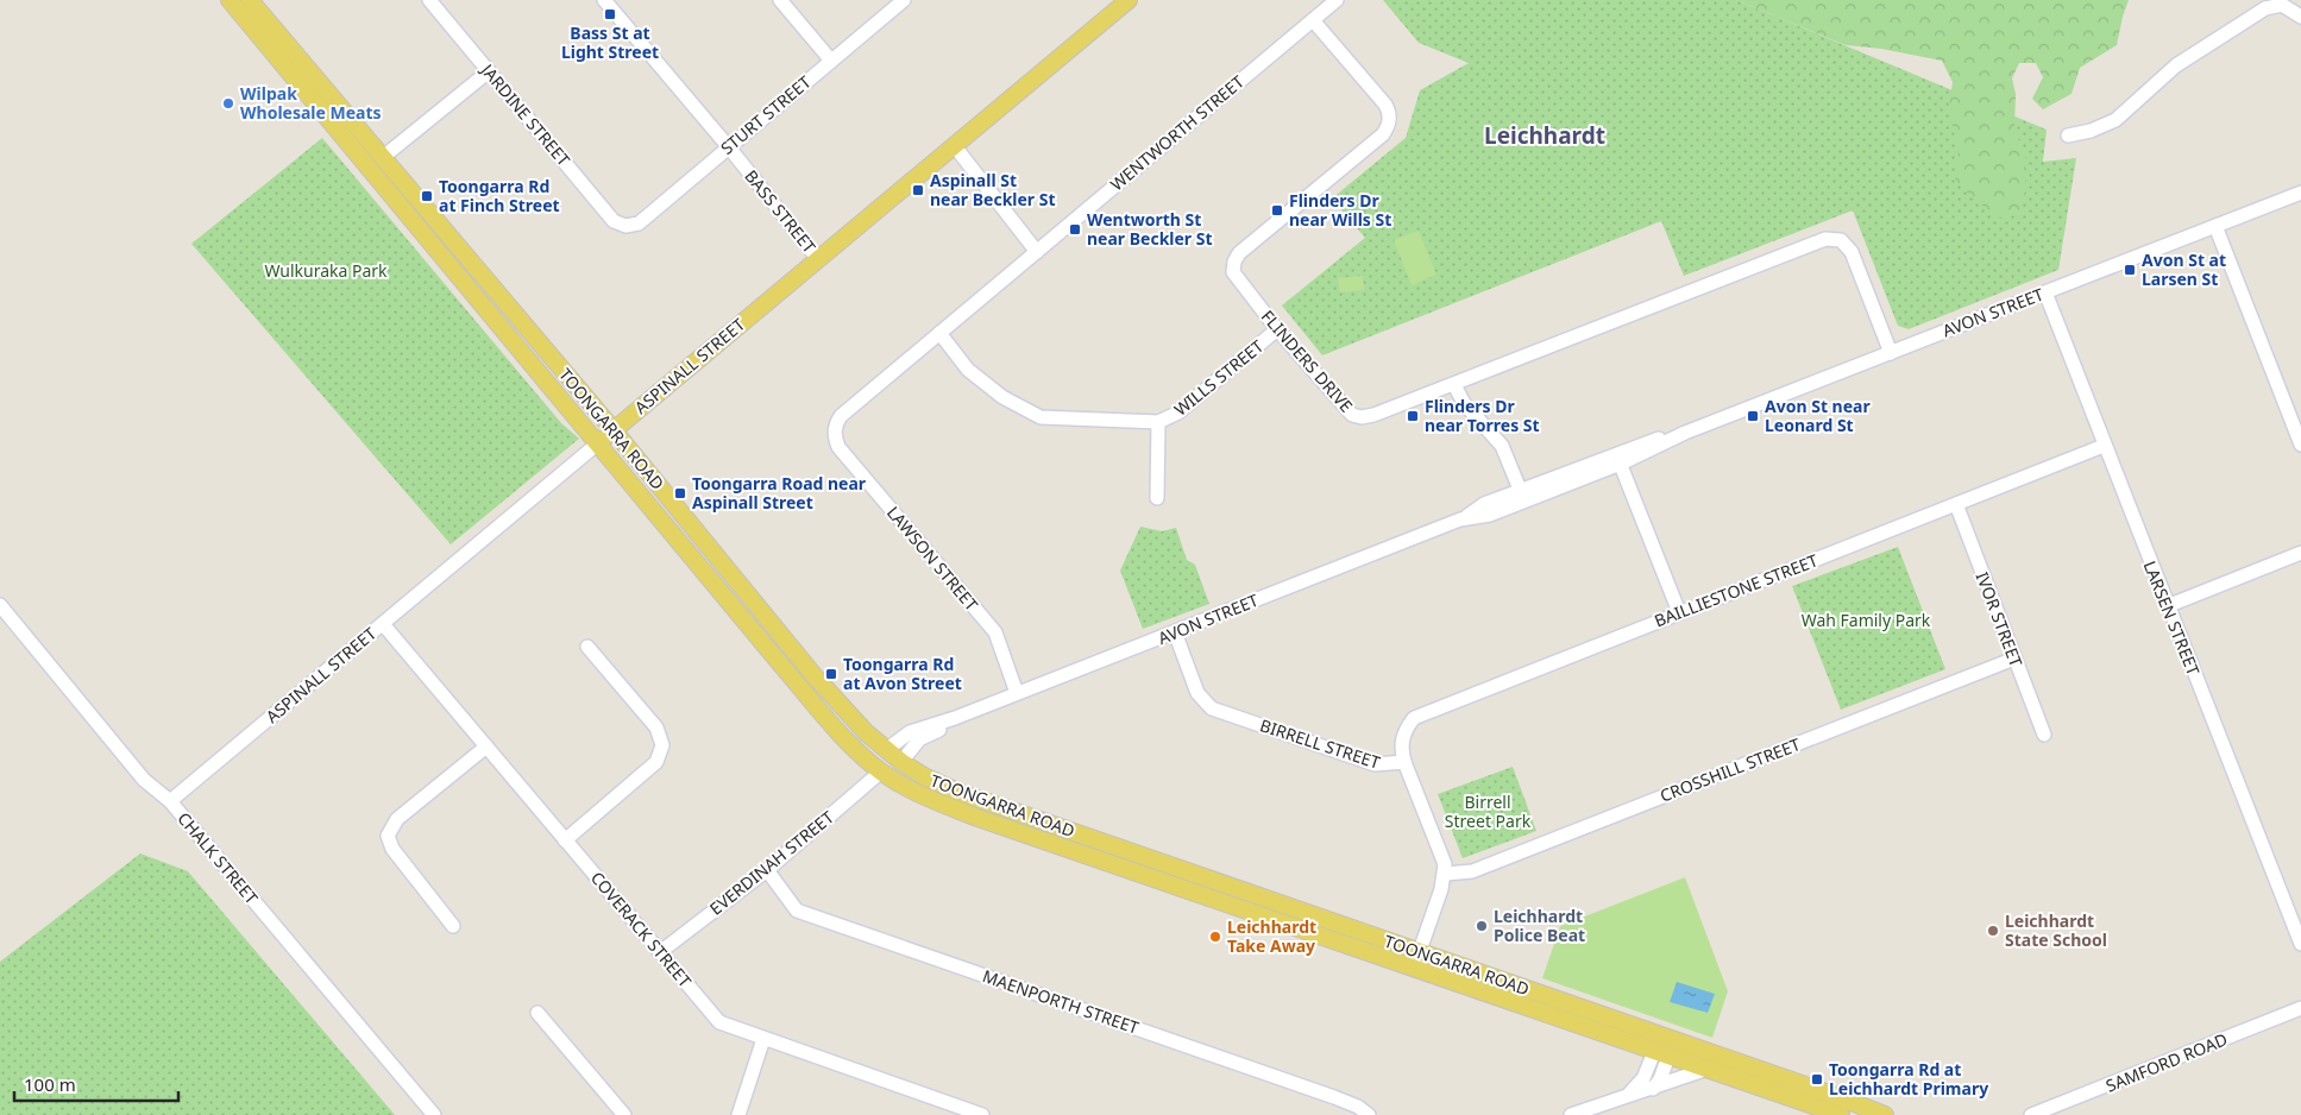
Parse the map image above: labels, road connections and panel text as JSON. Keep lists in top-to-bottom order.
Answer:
{
  "streets": {
    "main road": ["ASPINALL STREET", "TOONGARRA ROAD"],
    "street": [
      "JARDINE STREET",
      "STURT STREET",
      "WENTWORTH STREET",
      "BASS STREET",
      "AVON STREET",
      "FLINDERS DRIVE",
      "WILLS STREET",
      "LAWSON STREET",
      "BAILLIESTONE STREET",
      "LARSEN STREET",
      "IVOR STREET",
      "BIRRELL STREET",
      "CROSSHILL STREET",
      "CHALK STREET",
      "EVERDINAH STREET",
      "COVERACK STREET",
      "MAENPORTH STREET",
      "SAMFORD ROAD"
    ]
  },
  "crossings": [
    ["JARDINE STREET", "STURT STREET"],
    ["STURT STREET", "BASS STREET"],
    ["WENTWORTH STREET", "FLINDERS DRIVE"],
    ["WENTWORTH STREET", "WILLS STREET"],
    ["WENTWORTH STREET", "LAWSON STREET"],
    ["BASS STREET", "ASPINALL STREET"],
    ["AVON STREET", "FLINDERS DRIVE"],
    ["AVON STREET", "TOONGARRA ROAD"],
    ["AVON STREET", "LAWSON STREET"],
    ["AVON STREET", "LARSEN STREET"],
    ["AVON STREET", "BIRRELL STREET"],
    ["FLINDERS DRIVE", "WILLS STREET"],
    ["ASPINALL STREET", "TOONGARRA ROAD"],
    ["ASPINALL STREET", "CHALK STREET"],
    ["ASPINALL STREET", "COVERACK STREET"],
    ["TOONGARRA ROAD", "EVERDINAH STREET"],
    ["BAILLIESTONE STREET", "LARSEN STREET"],
    ["BAILLIESTONE STREET", "IVOR STREET"],
    ["BAILLIESTONE STREET", "BIRRELL STREET"],
    ["IVOR STREET", "CROSSHILL STREET"],
    ["BIRRELL STREET", "CROSSHILL STREET"],
    ["EVERDINAH STREET", "COVERACK STREET"],
    ["EVERDINAH STREET", "MAENPORTH STREET"]
  ],
  "districts": ["Leichhardt"],
  "parks": ["Wulkuraka Park", "Wah Family Park", "Birrell Street Park"],
  "places": {
    "transit": [
      "Bass St at Light Street",
      "Aspinall St near Beckler St",
      "Toongarra Rd at Finch Street",
      "Flinders Dr near Wills St",
      "Wentworth St near Beckler St",
      "Avon St at Larsen St",
      "Flinders Dr near Torres St",
      "Avon St near Leonard St",
      "Toongarra Road near Aspinall Street",
      "Toongarra Rd at Avon Street",
      "Toongarra Rd at Leichhardt Primary"
    ],
    "other": [
      "Wilpak Wholesale Meats",
      "Leichhardt Police Beat",
      "Leichhardt State School",
      "Leichhardt Take Away"
    ]
  },
  "scale_bar": "100 m"
}
